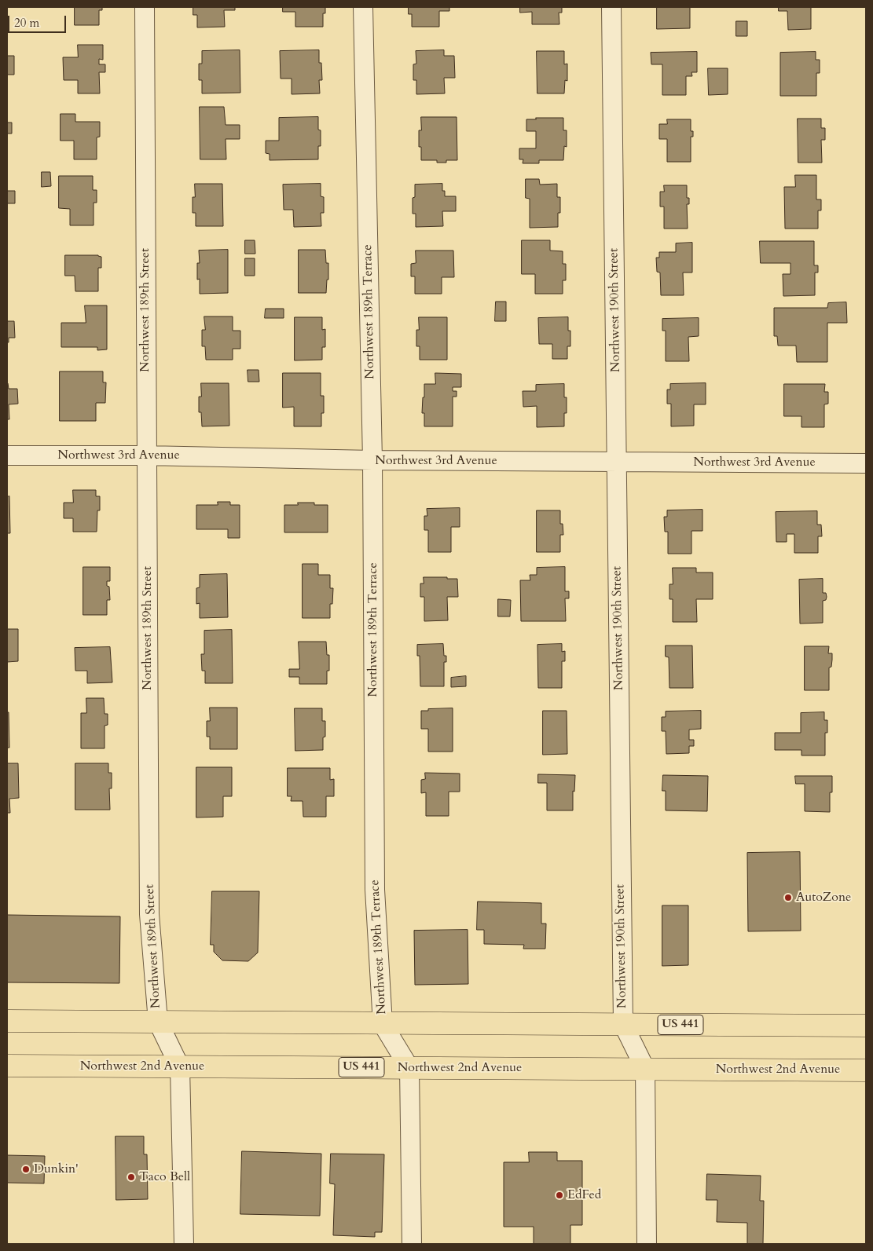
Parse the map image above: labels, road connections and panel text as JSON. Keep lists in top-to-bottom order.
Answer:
{
  "streets": {
    "main road": ["US 441", "Northwest 2nd Avenue"],
    "street": [
      "Northwest 189th Street",
      "Northwest 190th Street",
      "Northwest 189th Terrace",
      "Northwest 3rd Avenue"
    ]
  },
  "crossings": [
    ["Northwest 189th Street", "Northwest 3rd Avenue"],
    ["Northwest 189th Street", "US 441"],
    ["Northwest 189th Street", "Northwest 2nd Avenue"],
    ["Northwest 190th Street", "Northwest 3rd Avenue"],
    ["Northwest 190th Street", "US 441"],
    ["Northwest 190th Street", "Northwest 2nd Avenue"],
    ["Northwest 189th Terrace", "Northwest 3rd Avenue"],
    ["Northwest 189th Terrace", "US 441"],
    ["Northwest 189th Terrace", "Northwest 2nd Avenue"]
  ],
  "places": [
    "AutoZone",
    "Dunkin'",
    "Taco Bell",
    "EdFed"
  ],
  "scale_bar": "20 m"
}
